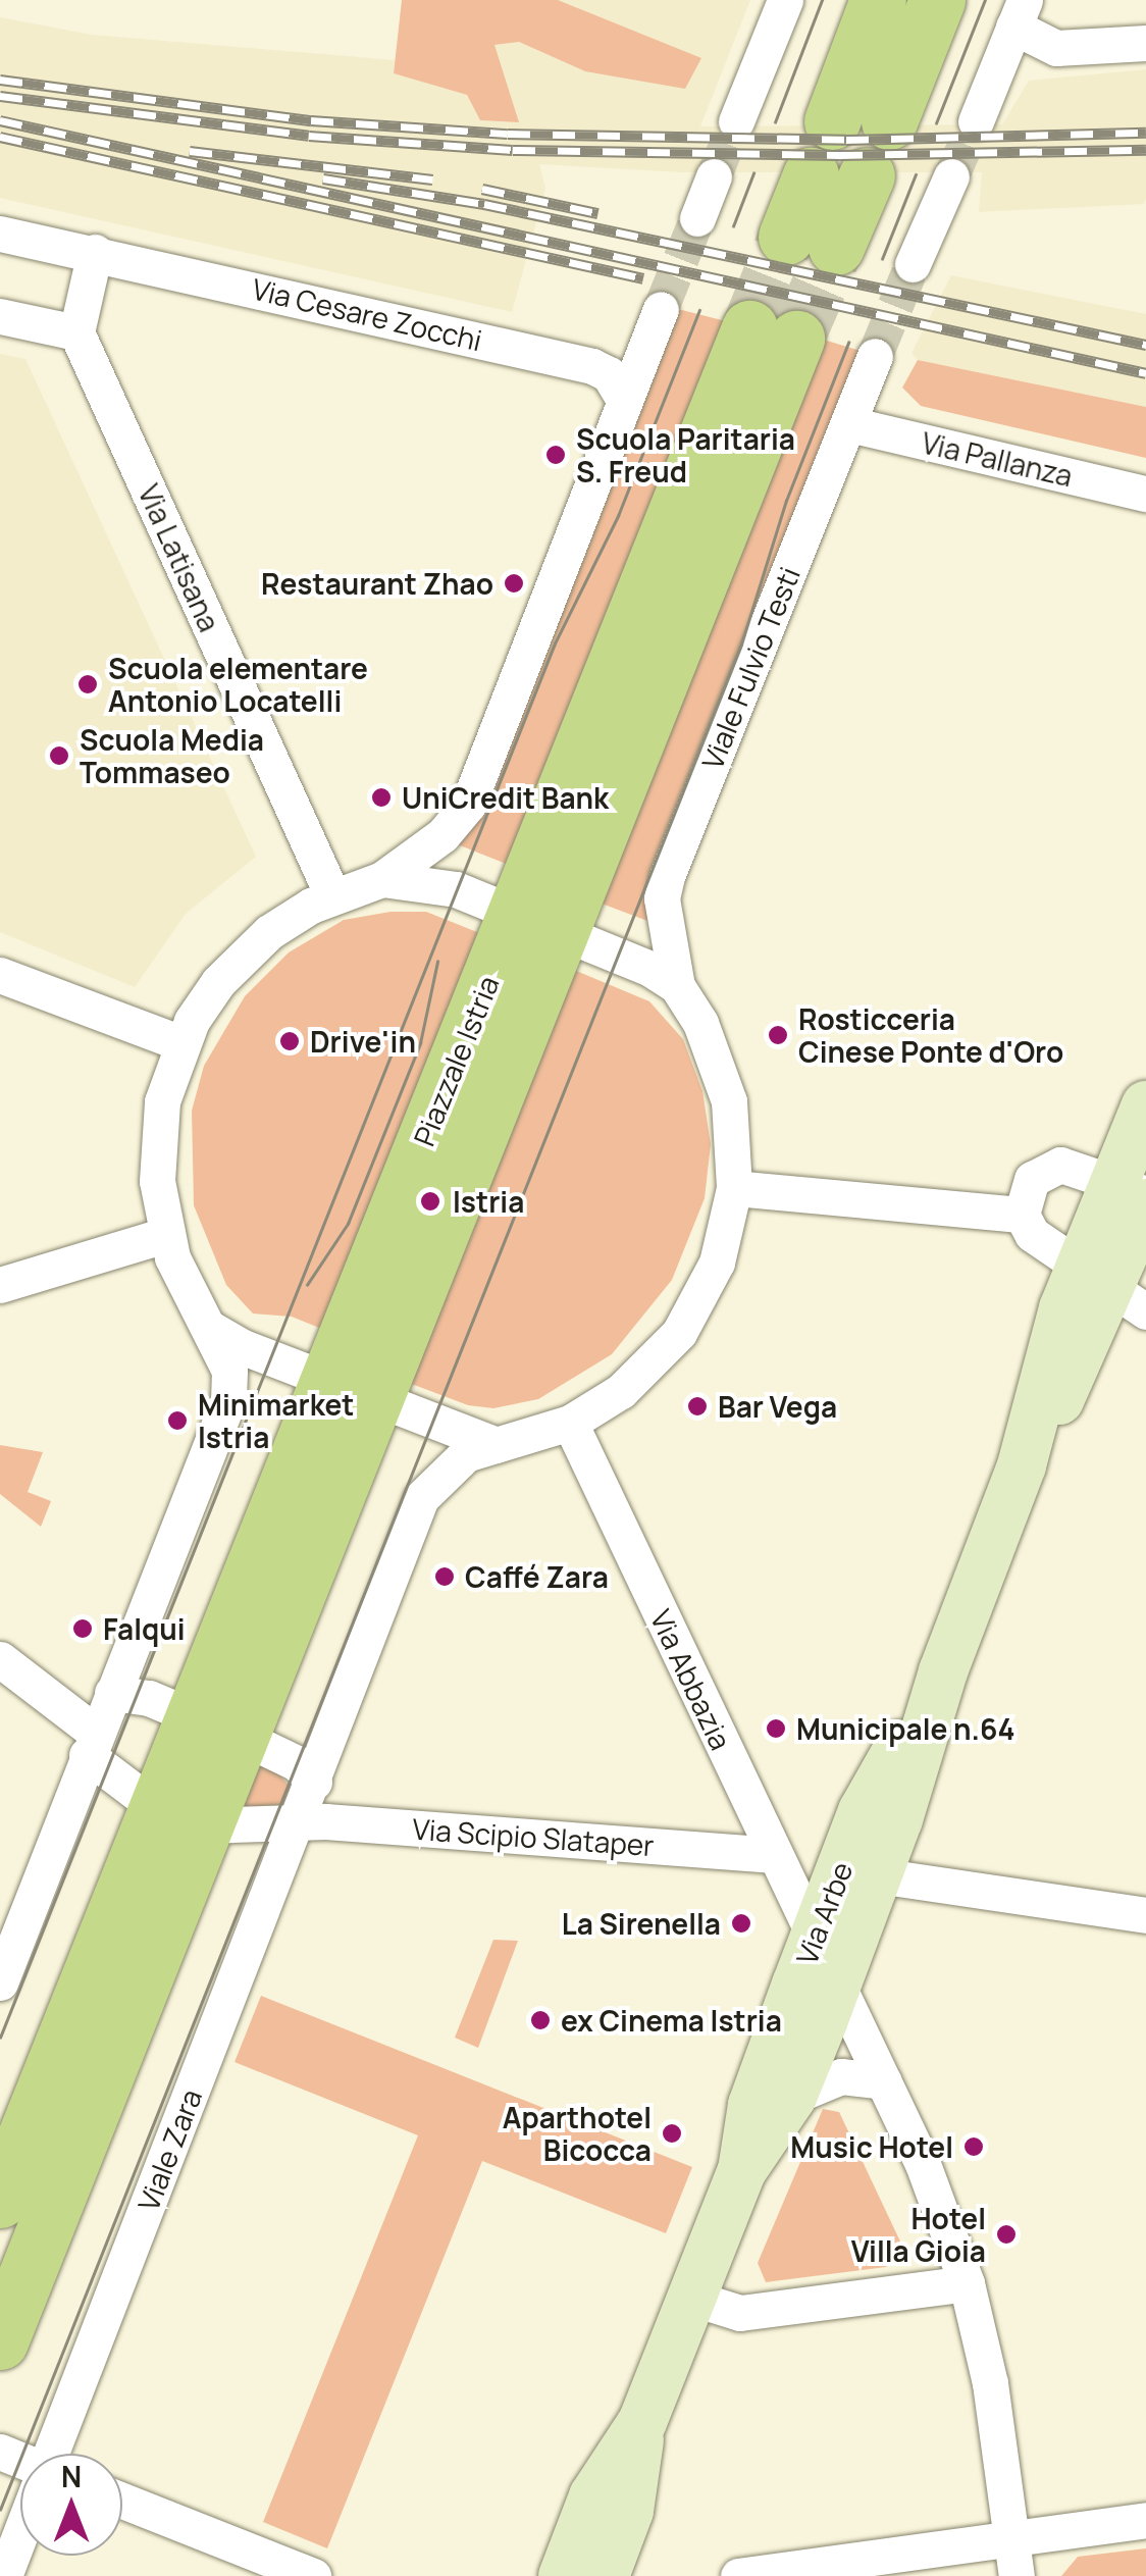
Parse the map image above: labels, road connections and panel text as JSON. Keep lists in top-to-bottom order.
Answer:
{
  "streets": {
    "main road": ["Piazzale Istria"],
    "street": [
      "Via Cesare Zocchi",
      "Via Pallanza",
      "Via Latisana",
      "Viale Fulvio Testi",
      "Via Abbazia",
      "Via Scipio Slataper",
      "Via Arbe",
      "Viale Zara"
    ]
  },
  "crossings": [
    ["Via Pallanza", "Viale Fulvio Testi"],
    ["Via Abbazia", "Via Scipio Slataper"],
    ["Via Abbazia", "Via Arbe"],
    ["Via Scipio Slataper", "Viale Zara"]
  ],
  "places": [
    "Scuola Paritaria S. Freud",
    "Restaurant Zhao",
    "Scuola elementare Antonio Locatelli",
    "Scuola Media Tommaseo",
    "UniCredit Bank",
    "Rosticceria Cinese Ponte d'Oro",
    "Drive'in",
    "Istria",
    "Bar Vega",
    "Minimarket Istria",
    "Caffé Zara",
    "Falqui",
    "Municipale n.64",
    "La Sirenella",
    "ex Cinema Istria",
    "Aparthotel Bicocca",
    "Music Hotel",
    "Hotel Villa Gioia"
  ],
  "north": "top"
}
